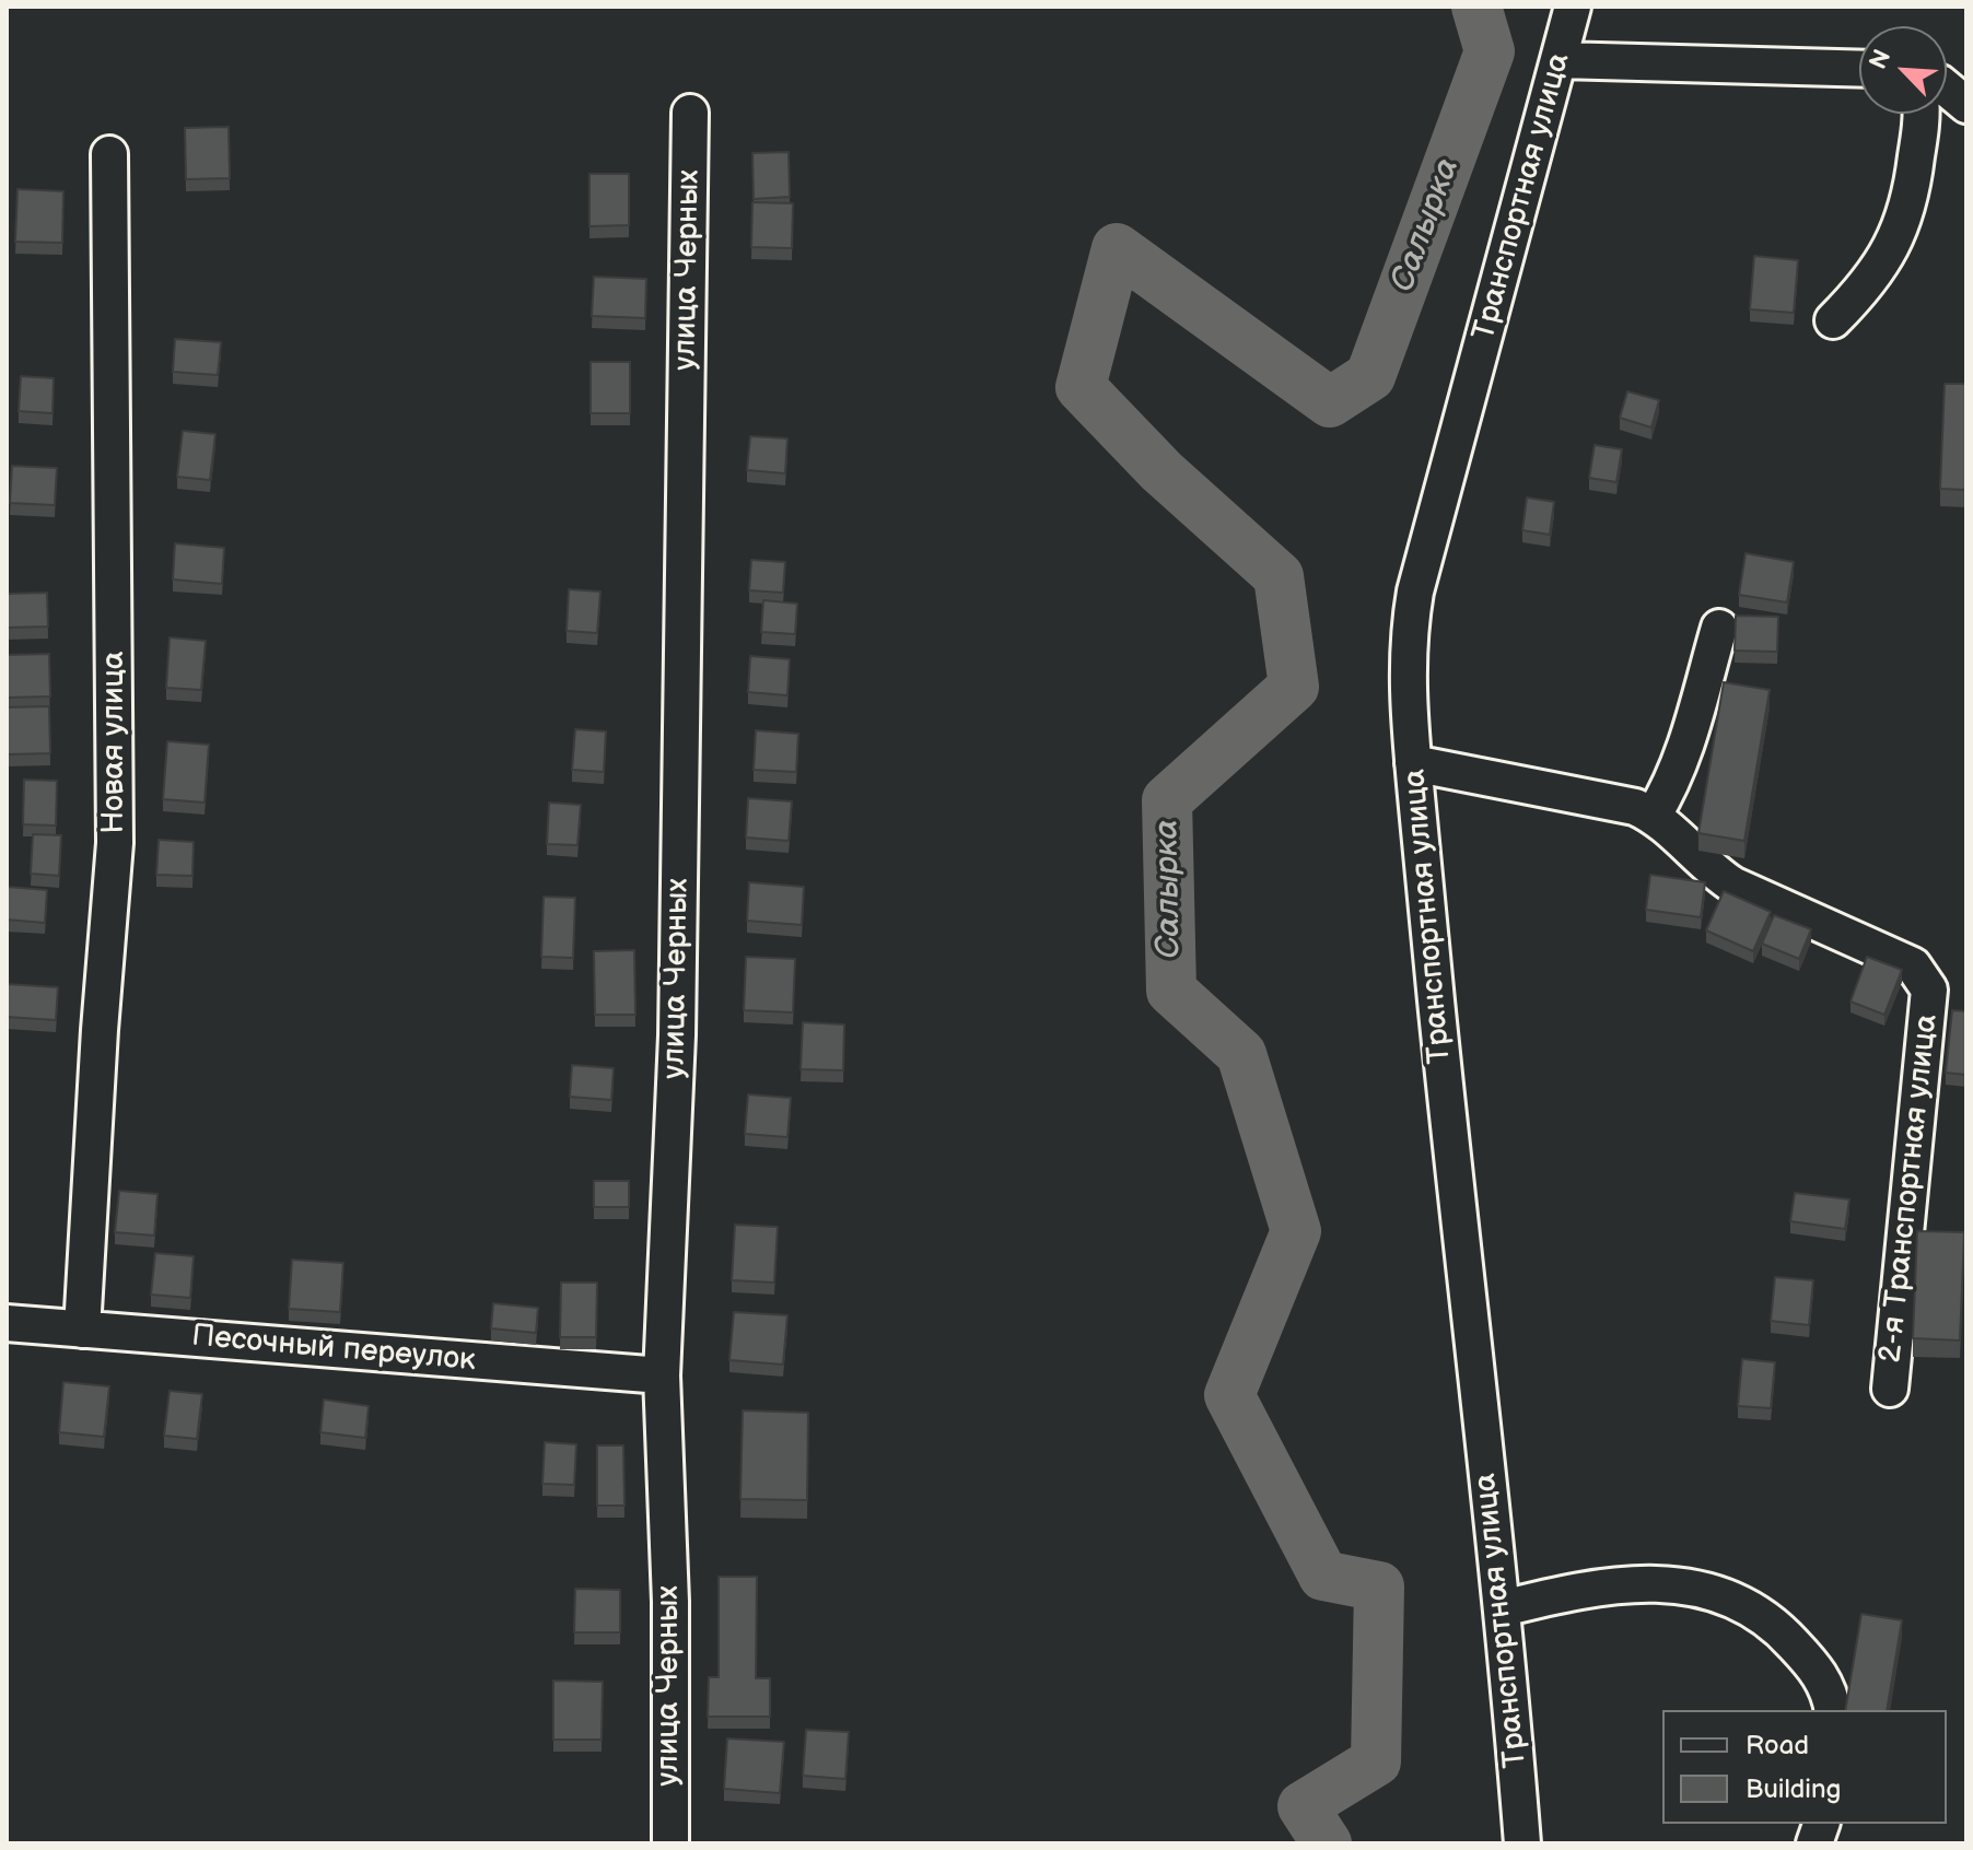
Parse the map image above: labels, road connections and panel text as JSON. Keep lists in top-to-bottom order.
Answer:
{
  "streets": {
    "street": [
      "Транспортная улица",
      "улица Черных",
      "Новая улица",
      "2-я Транспортная улица",
      "Песочный переулок"
    ]
  },
  "crossings": [
    ["Транспортная улица", "2-я Транспортная улица"],
    ["улица Черных", "Песочный переулок"],
    ["Новая улица", "Песочный переулок"]
  ],
  "water": ["Салырка"],
  "legend": ["Road", "Building"],
  "north": "top left"
}
